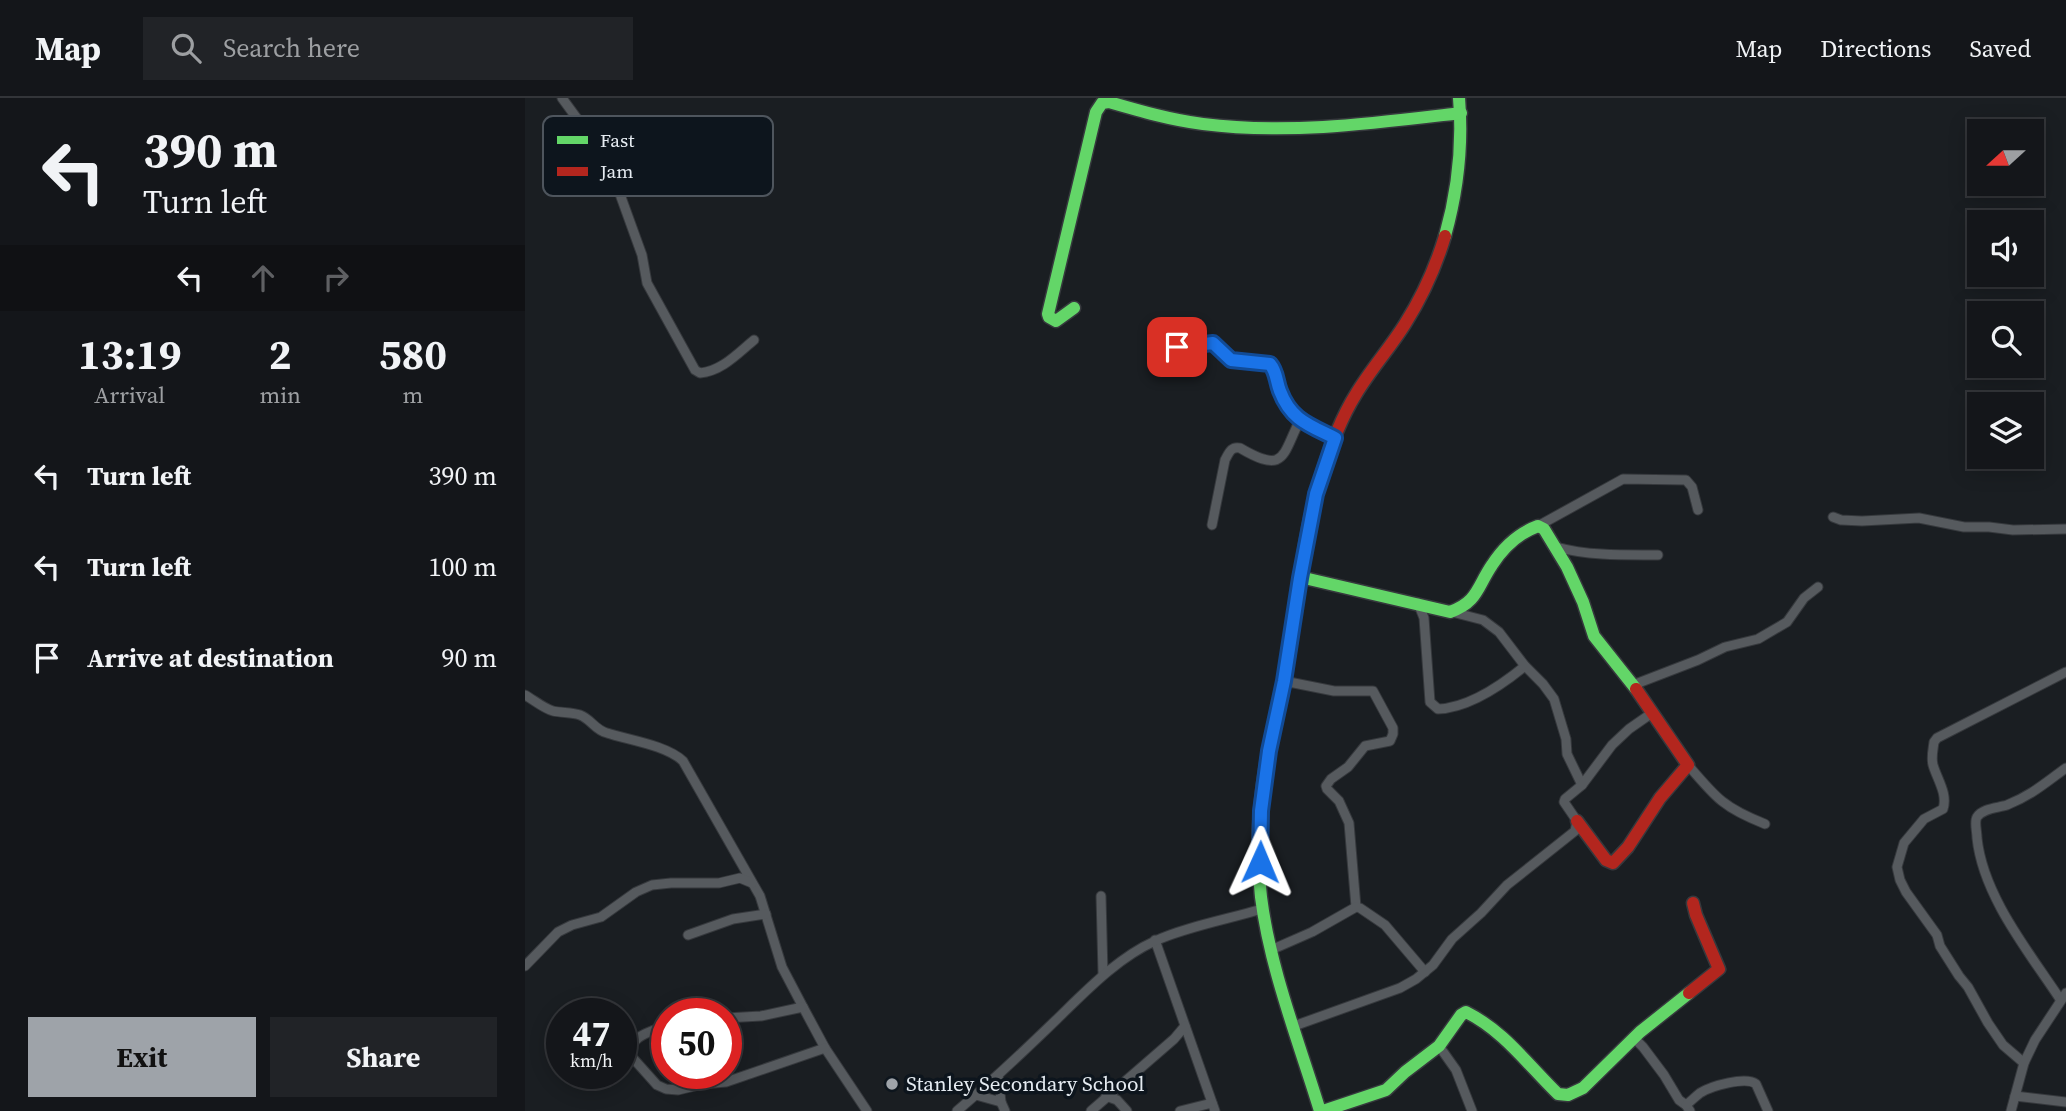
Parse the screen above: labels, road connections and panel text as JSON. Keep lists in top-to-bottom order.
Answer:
{
  "places": ["Stanley Secondary School"],
  "legend": ["Fast", "Jam"],
  "north": "left",
  "page": {
    "header": "Map",
    "search": "Search here",
    "nav": ["Map", "Directions", "Saved"],
    "turn": ["390 m", "Turn left"],
    "eta": [
      "13:19",
      "Arrival",
      "2",
      "min",
      "580",
      "m"
    ],
    "list": [
      {
        "name": "Turn left",
        "value": "390 m"
      },
      {
        "name": "Turn left",
        "value": "100 m"
      },
      {
        "name": "Arrive at destination",
        "value": "90 m"
      }
    ],
    "speed": "47 km/h",
    "limit": "50",
    "buttons": ["Exit", "Share"]
  }
}
